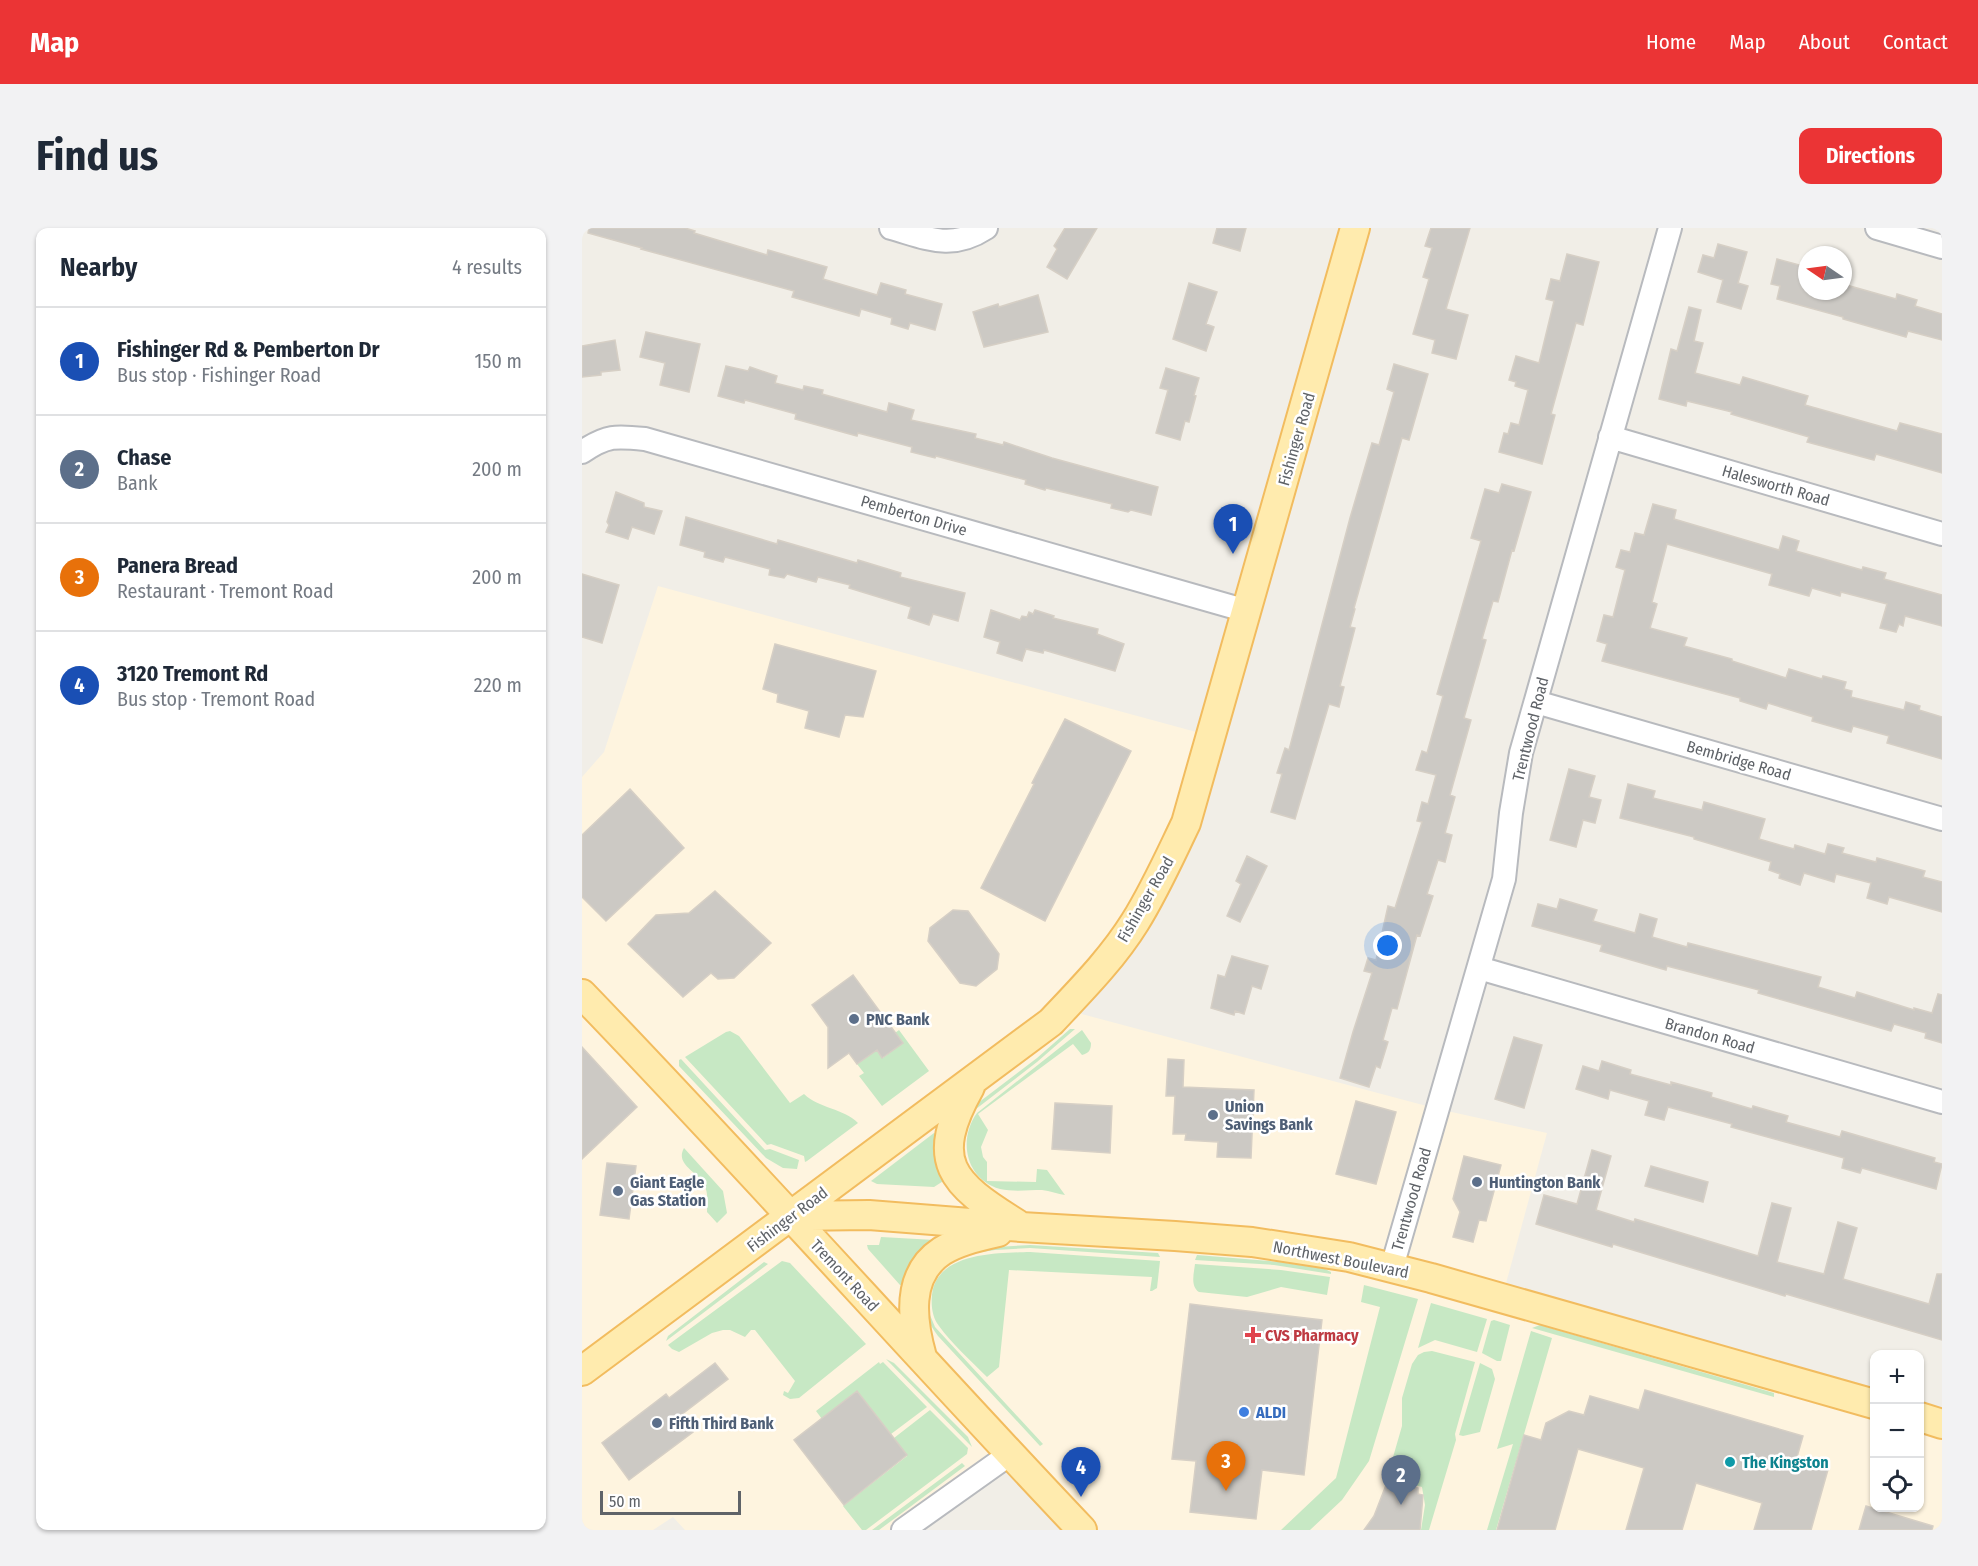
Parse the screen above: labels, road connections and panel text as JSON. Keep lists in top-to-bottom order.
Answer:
{
  "streets": {
    "main road": ["Fishinger Road", "Northwest Boulevard", "Tremont Road"],
    "street": [
      "Halesworth Road",
      "Pemberton Drive",
      "Trentwood Road",
      "Bembridge Road",
      "Brandon Road"
    ]
  },
  "crossings": [
    ["Fishinger Road", "Pemberton Drive"],
    ["Fishinger Road", "Northwest Boulevard"],
    ["Fishinger Road", "Tremont Road"],
    ["Halesworth Road", "Trentwood Road"],
    ["Trentwood Road", "Bembridge Road"],
    ["Trentwood Road", "Brandon Road"],
    ["Trentwood Road", "Northwest Boulevard"],
    ["Northwest Boulevard", "Tremont Road"]
  ],
  "places": {
    "other": [
      "PNC Bank",
      "Union Savings Bank",
      "Huntington Bank",
      "Giant Eagle Gas Station",
      "ALDI",
      "Fifth Third Bank",
      "The Kingston"
    ],
    "health": ["CVS Pharmacy"]
  },
  "scale_bar": "50 m",
  "north": "left",
  "page": {
    "header": "Map",
    "nav": [
      "Home",
      "Map",
      "About",
      "Contact"
    ],
    "buttons": "Directions",
    "title": "Find us",
    "heading": ["Nearby", "4 results"],
    "list": [
      {
        "mark": "1",
        "name": "Fishinger Rd & Pemberton Dr",
        "note": "Bus stop · Fishinger Road",
        "value": "150 m"
      },
      {
        "mark": "2",
        "name": "Chase",
        "note": "Bank",
        "value": "200 m"
      },
      {
        "mark": "3",
        "name": "Panera Bread",
        "note": "Restaurant · Tremont Road",
        "value": "200 m"
      },
      {
        "mark": "4",
        "name": "3120 Tremont Rd",
        "note": "Bus stop · Tremont Road",
        "value": "220 m"
      }
    ],
    "pins": [
      "1",
      "3",
      "4",
      "2"
    ],
    "map_buttons": ["+", "−"],
    "scale": "50 m"
  }
}
